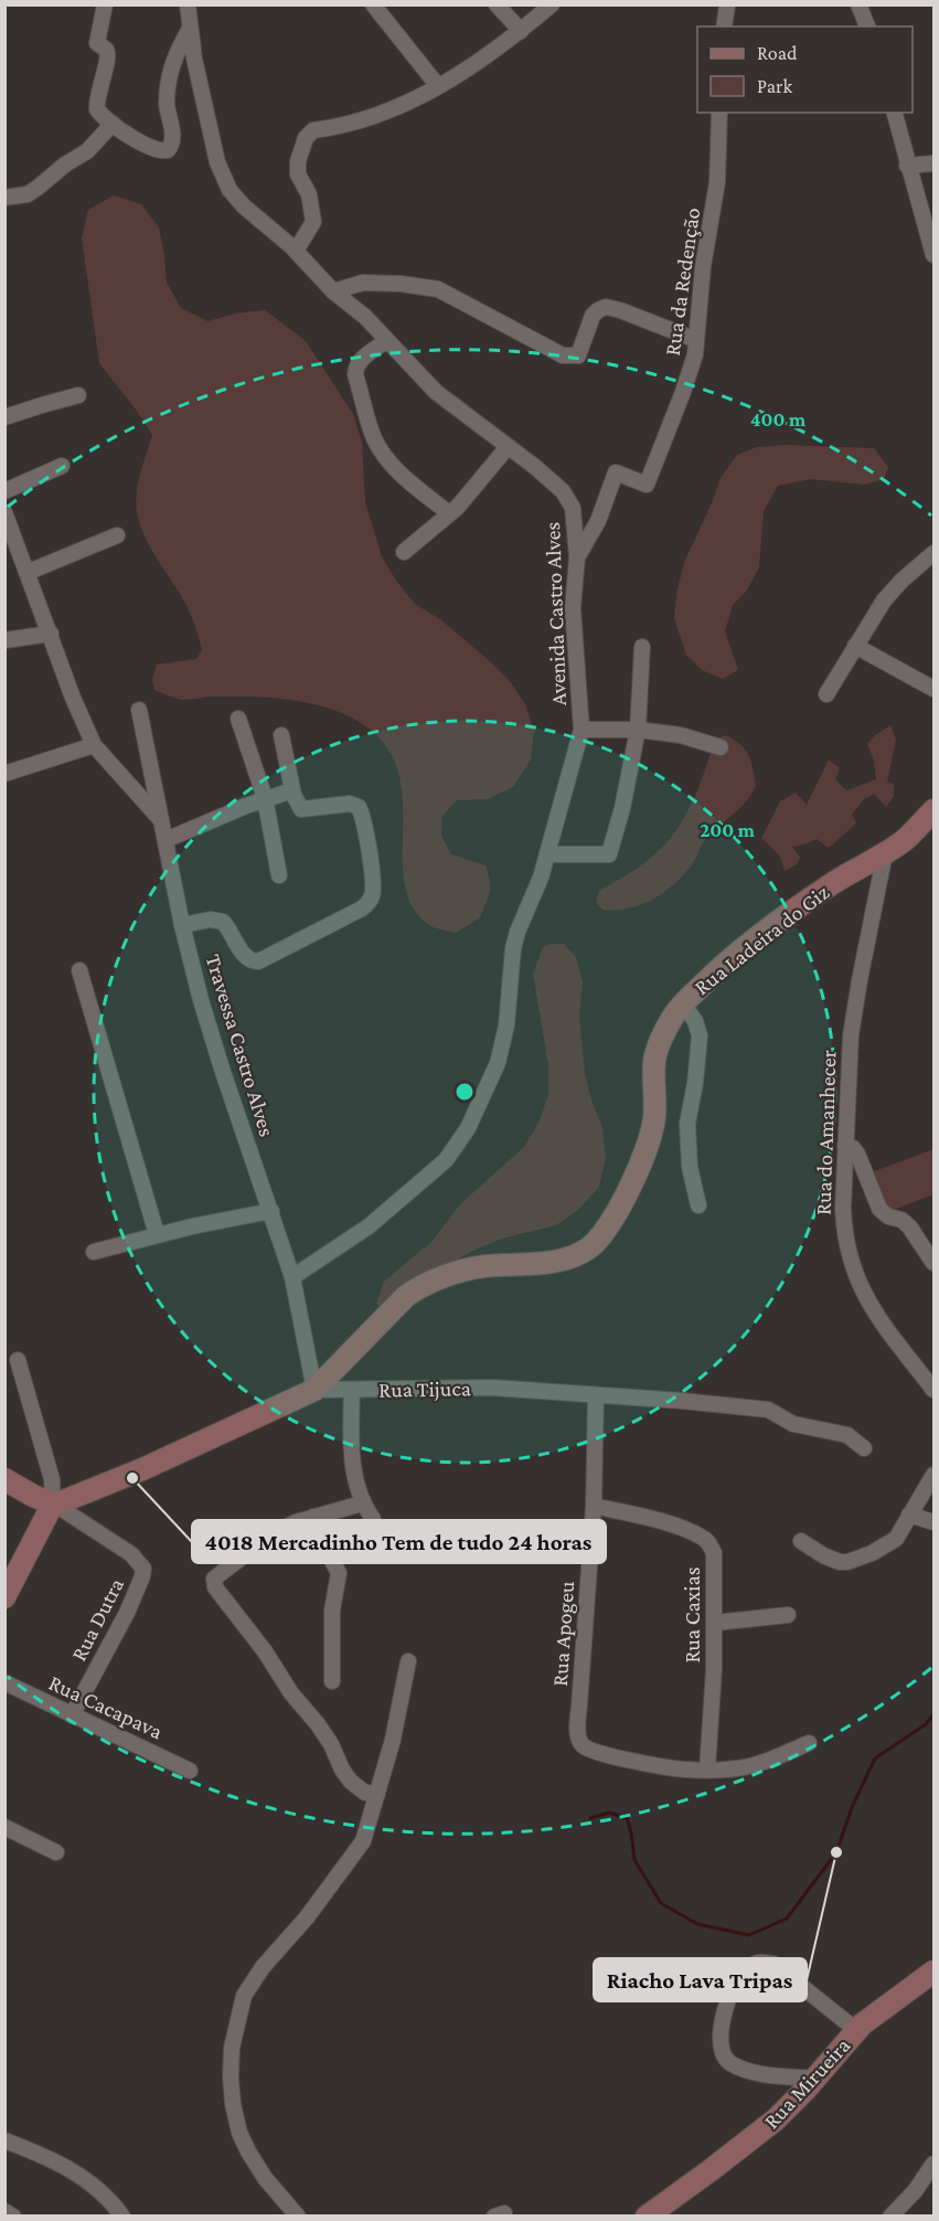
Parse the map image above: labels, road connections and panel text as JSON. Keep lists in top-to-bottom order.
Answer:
{
  "streets": {
    "street": [
      "Rua da Redenção",
      "Avenida Castro Alves",
      "Rua Ladeira do Giz",
      "Travessa Castro Alves",
      "Rua do Amanhecer",
      "Rua Tijuca",
      "Rua Caxias",
      "Rua Dutra",
      "Rua Apogeu",
      "Rua Cacapava",
      "Rua Mirueira"
    ]
  },
  "crossings": [
    ["Rua da Redenção", "Avenida Castro Alves"],
    ["Avenida Castro Alves", "Travessa Castro Alves"],
    ["Rua Ladeira do Giz", "Travessa Castro Alves"],
    ["Rua Ladeira do Giz", "Rua do Amanhecer"],
    ["Rua Ladeira do Giz", "Rua Tijuca"],
    ["Travessa Castro Alves", "Rua Tijuca"],
    ["Rua Tijuca", "Rua Dutra"],
    ["Rua Tijuca", "Rua Apogeu"],
    ["Rua Caxias", "Rua Apogeu"],
    ["Rua Dutra", "Rua Cacapava"]
  ],
  "places": ["4018 Mercadinho Tem de tudo 24 horas", "Riacho Lava Tripas"],
  "legend": ["Road", "Park"],
  "rings": ["400 m", "200 m"]
}
